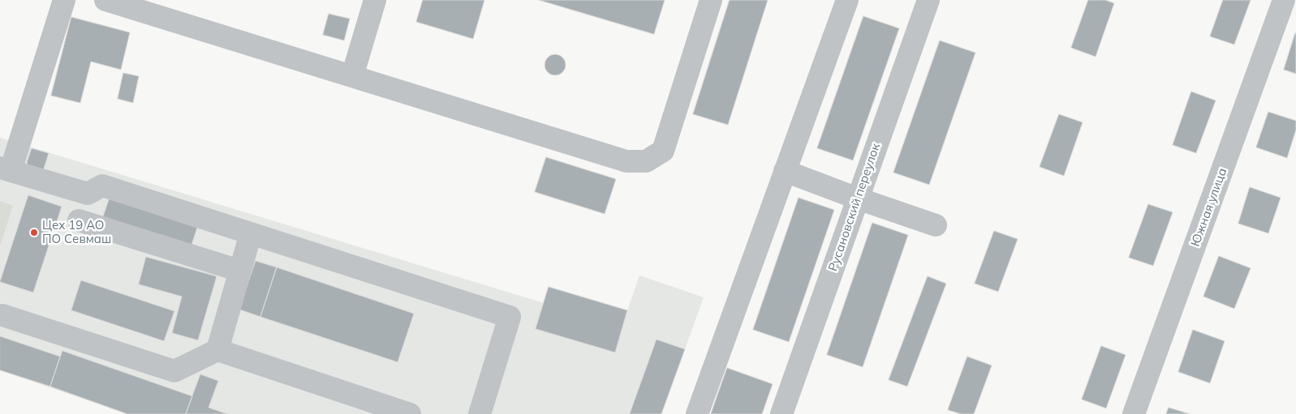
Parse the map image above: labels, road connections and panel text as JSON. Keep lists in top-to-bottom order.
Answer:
{
  "streets": {
    "street": ["Русановский переулок", "Южная улица"]
  },
  "places": ["Цех 19 АО ПО Севмаш"]
}
